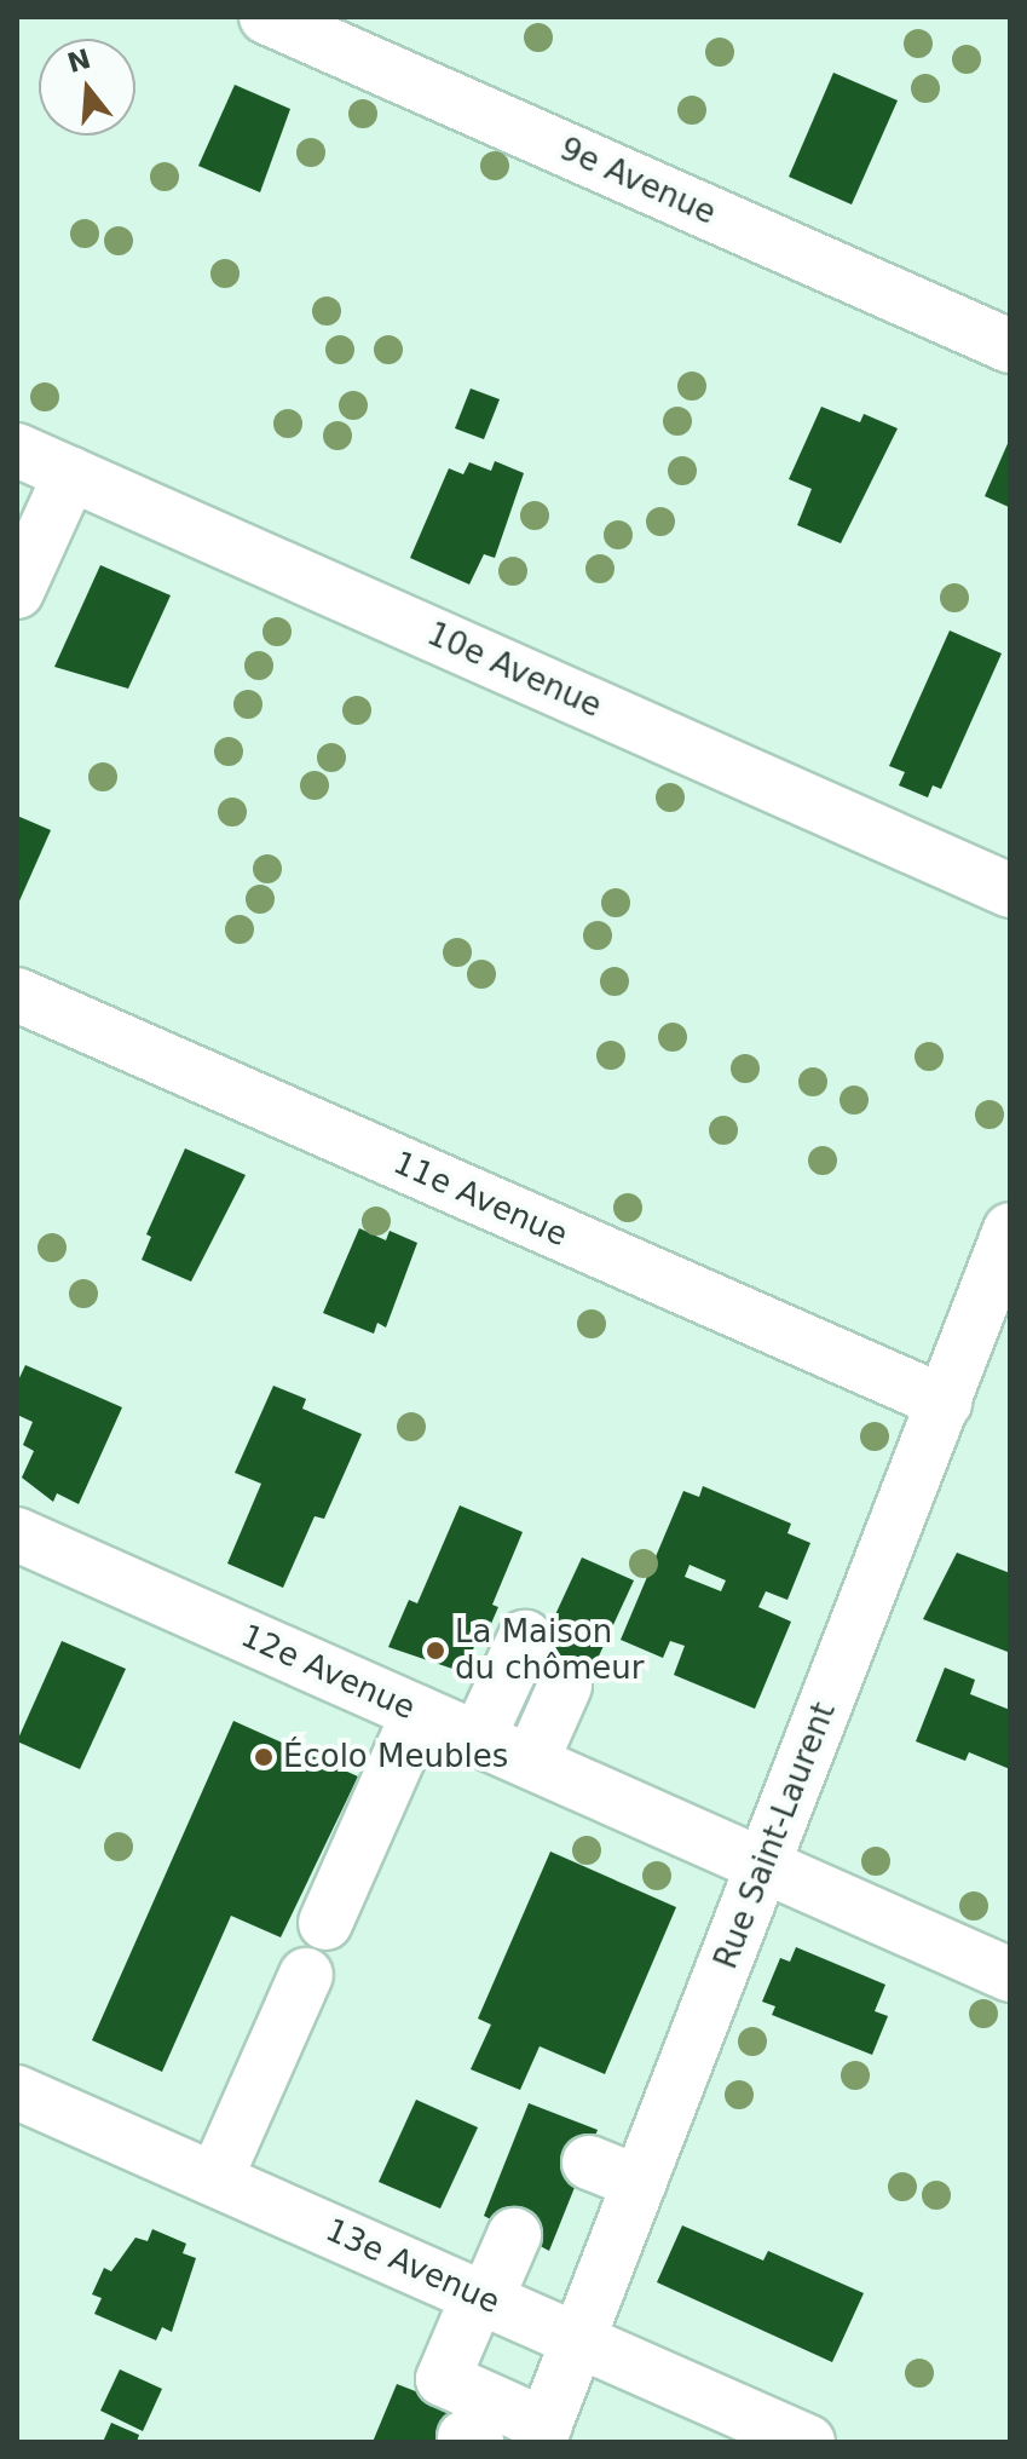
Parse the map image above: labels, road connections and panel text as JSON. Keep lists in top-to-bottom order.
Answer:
{
  "streets": {
    "street": [
      "9e Avenue",
      "10e Avenue",
      "11e Avenue",
      "12e Avenue",
      "Rue Saint-Laurent",
      "13e Avenue"
    ]
  },
  "crossings": [
    ["11e Avenue", "Rue Saint-Laurent"],
    ["12e Avenue", "Rue Saint-Laurent"],
    ["Rue Saint-Laurent", "13e Avenue"]
  ],
  "places": ["La Maison du chômeur", "Écolo Meubles"],
  "north": "top"
}
